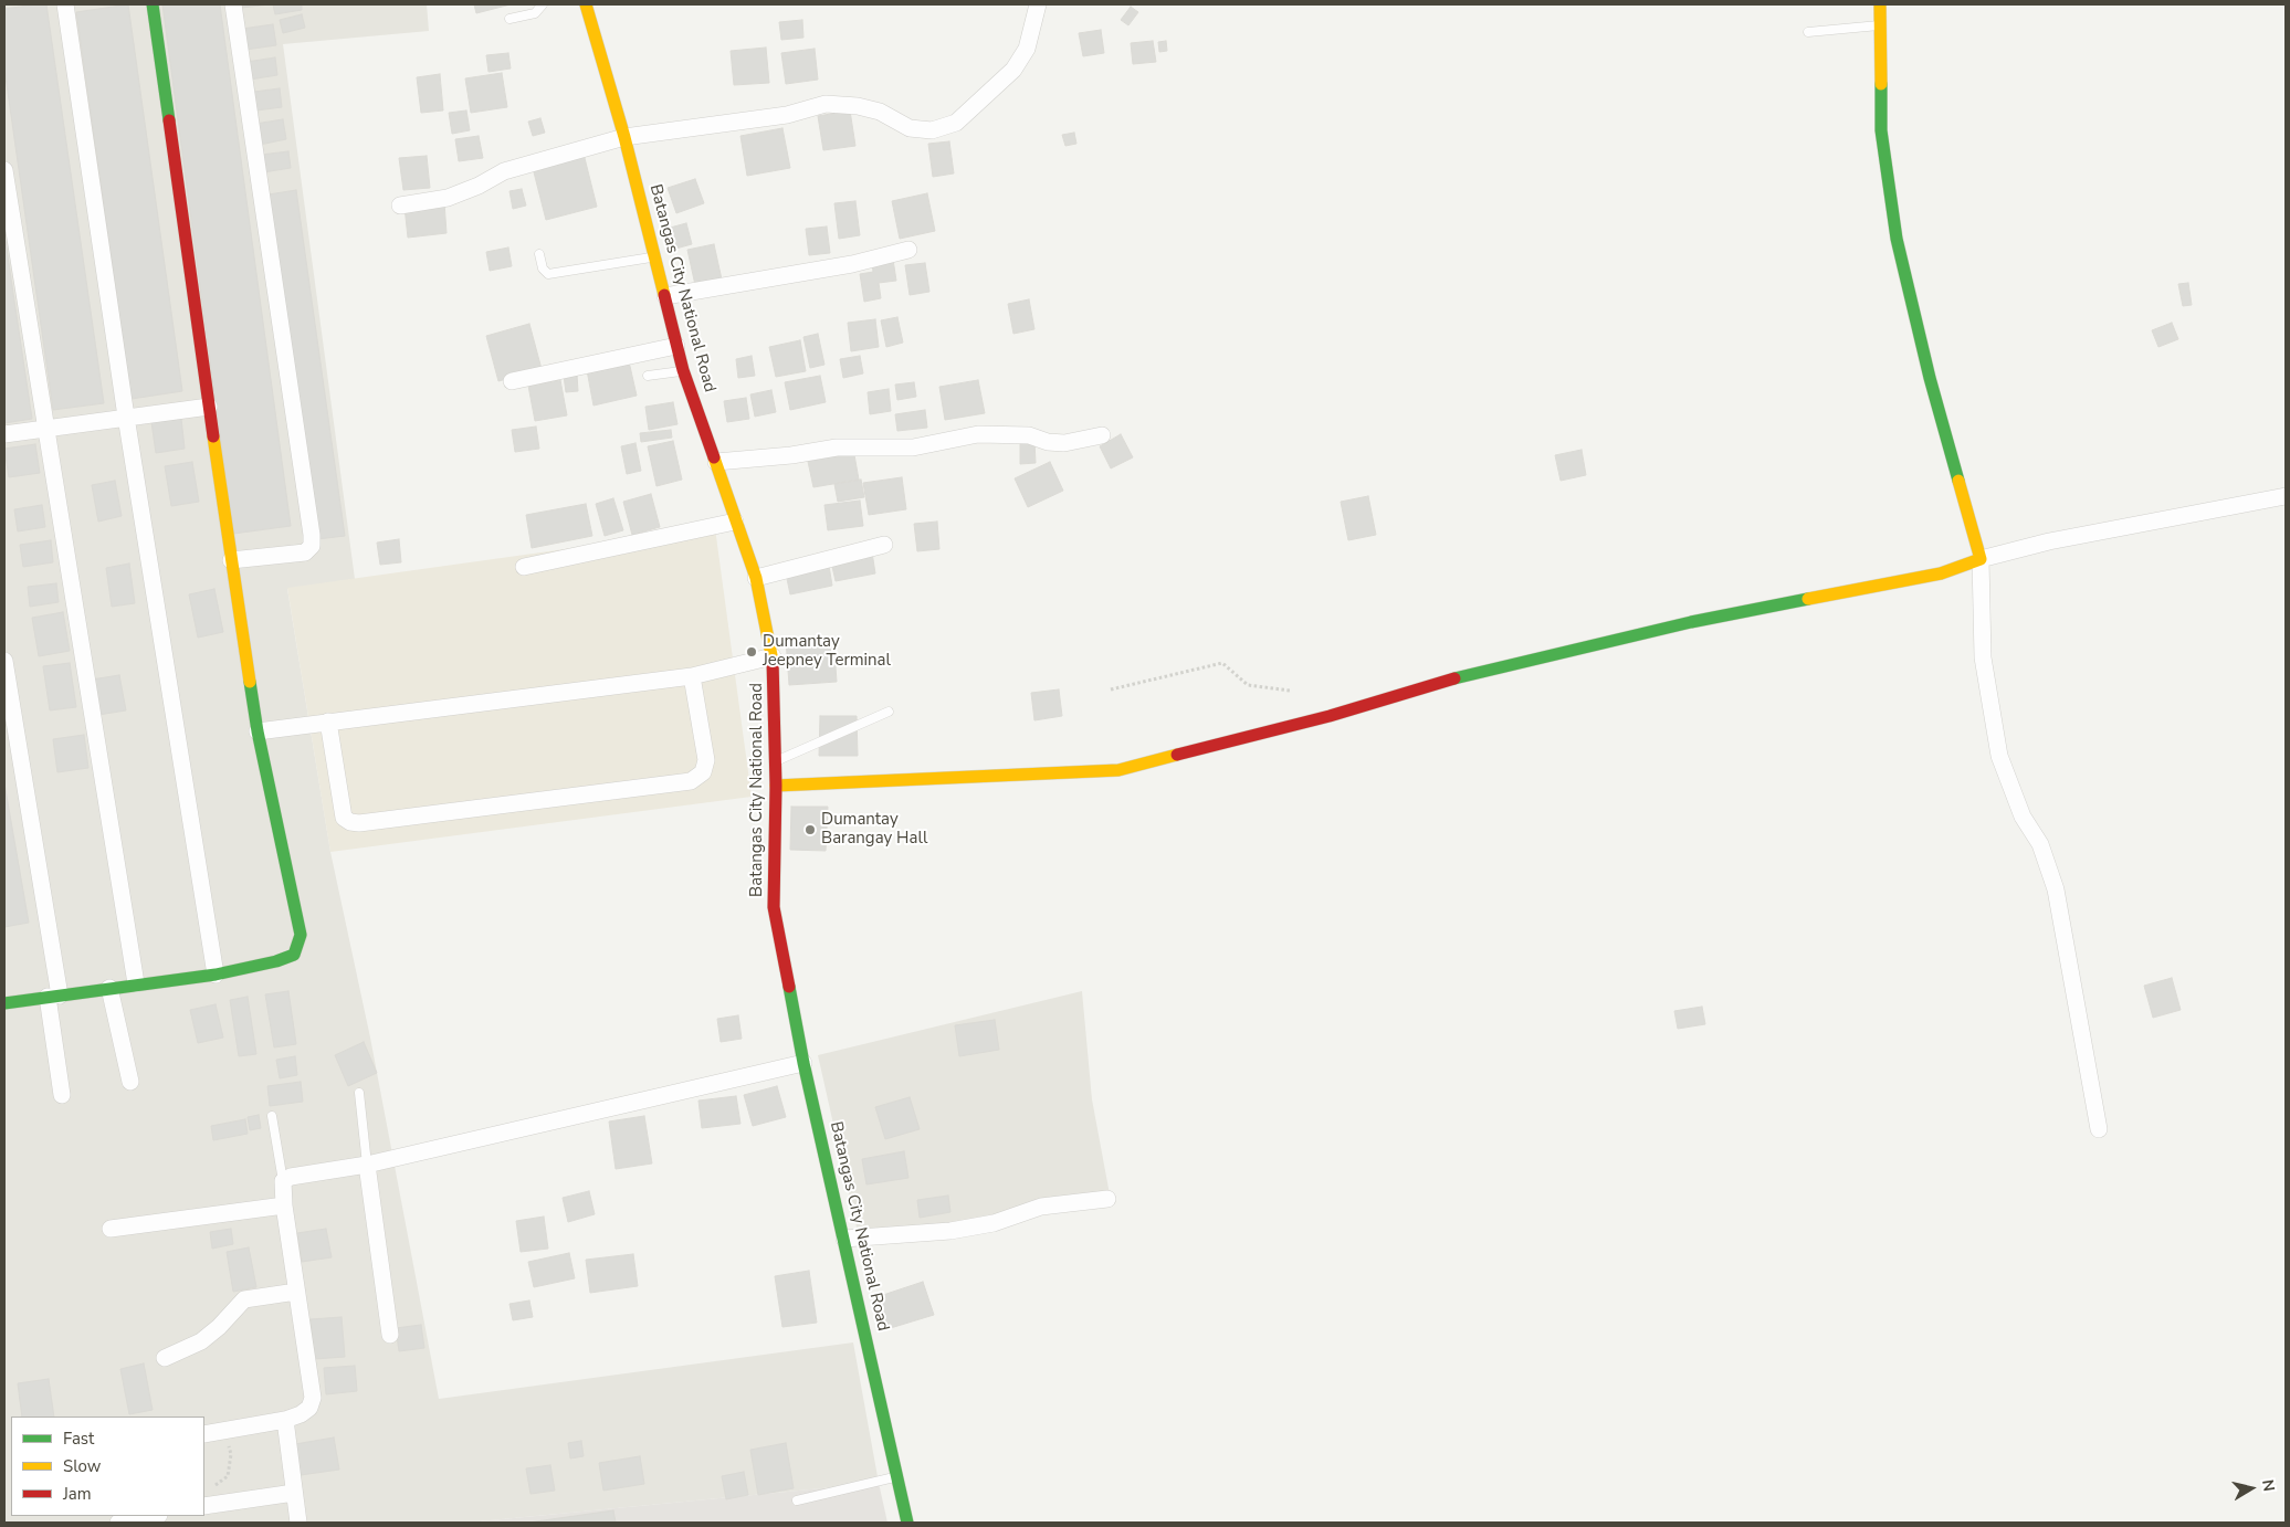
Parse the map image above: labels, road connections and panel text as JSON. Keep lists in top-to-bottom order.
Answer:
{
  "streets": {
    "street": ["Batangas City National Road"]
  },
  "places": ["Dumantay Jeepney Terminal", "Dumantay Barangay Hall"],
  "legend": ["Fast", "Slow", "Jam"],
  "north": "right"
}
